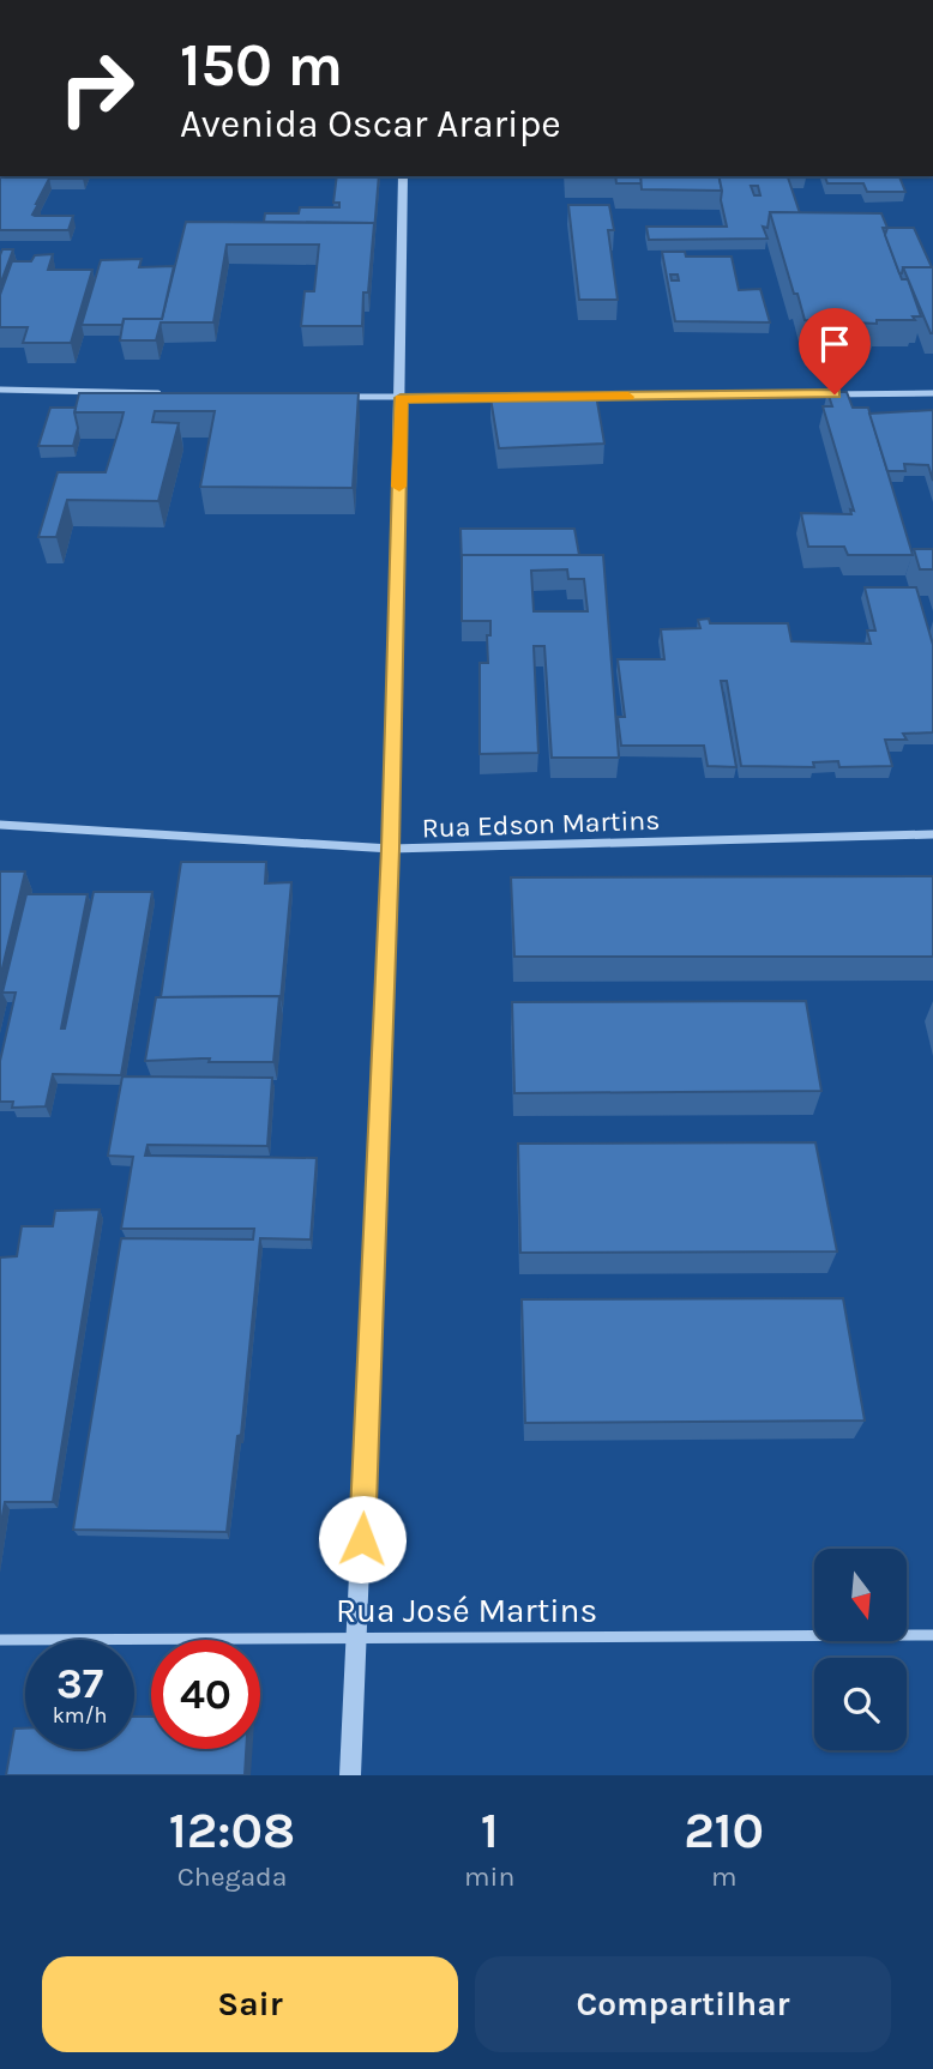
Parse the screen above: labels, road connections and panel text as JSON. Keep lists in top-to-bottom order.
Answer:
{
  "streets": {
    "street": ["Rua Edson Martins", "Rua José Martins"]
  },
  "north": "bottom",
  "page": {
    "turn": ["150 m", "Avenida Oscar Araripe"],
    "speed": "37 km/h",
    "limit": "40",
    "eta": [
      "12:08",
      "Chegada",
      "1",
      "min",
      "210",
      "m"
    ],
    "buttons": ["Sair", "Compartilhar"]
  }
}
